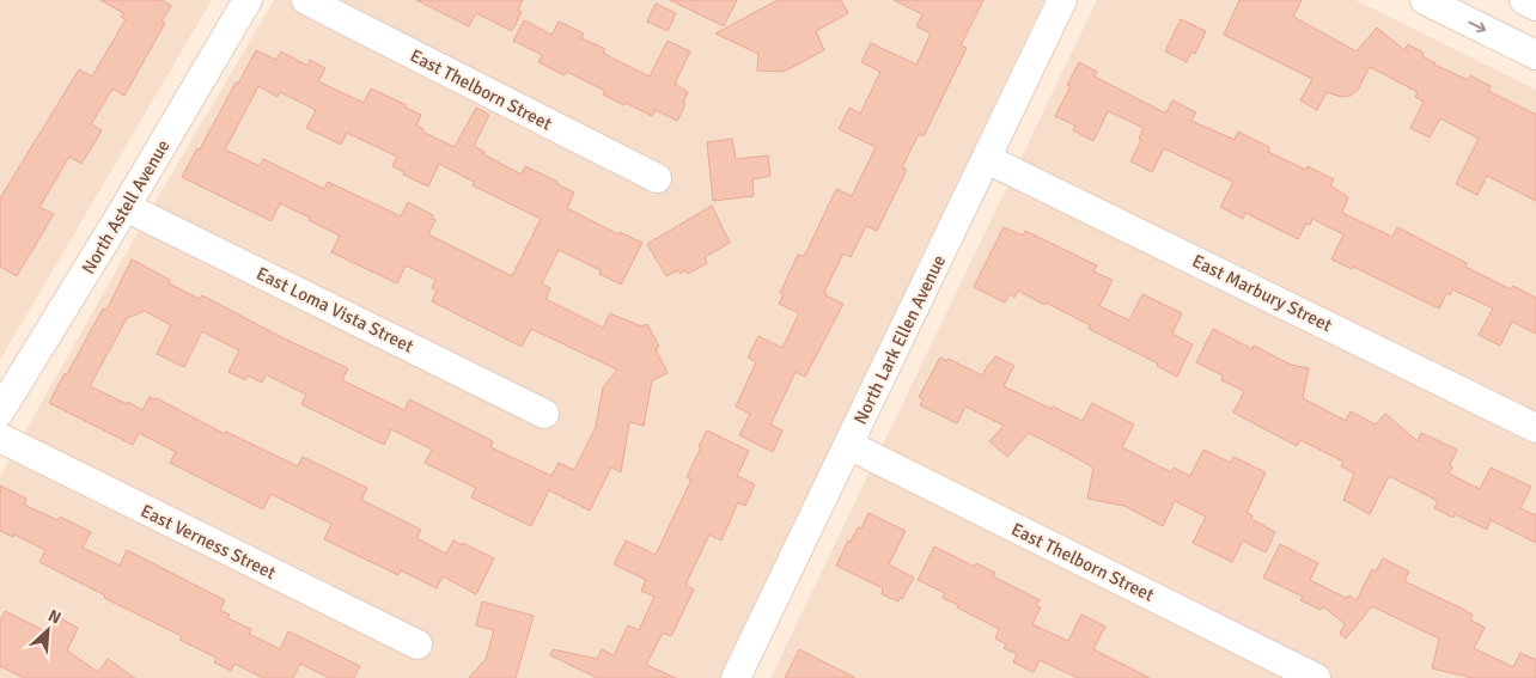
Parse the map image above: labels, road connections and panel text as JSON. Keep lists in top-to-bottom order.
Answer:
{
  "streets": {
    "street": [
      "East Thelborn Street",
      "North Astell Avenue",
      "East Marbury Street",
      "East Loma Vista Street",
      "North Lark Ellen Avenue",
      "East Verness Street"
    ]
  },
  "crossings": [
    ["East Thelborn Street", "North Lark Ellen Avenue"],
    ["North Astell Avenue", "East Loma Vista Street"],
    ["East Marbury Street", "North Lark Ellen Avenue"]
  ],
  "north": "top right"
}
